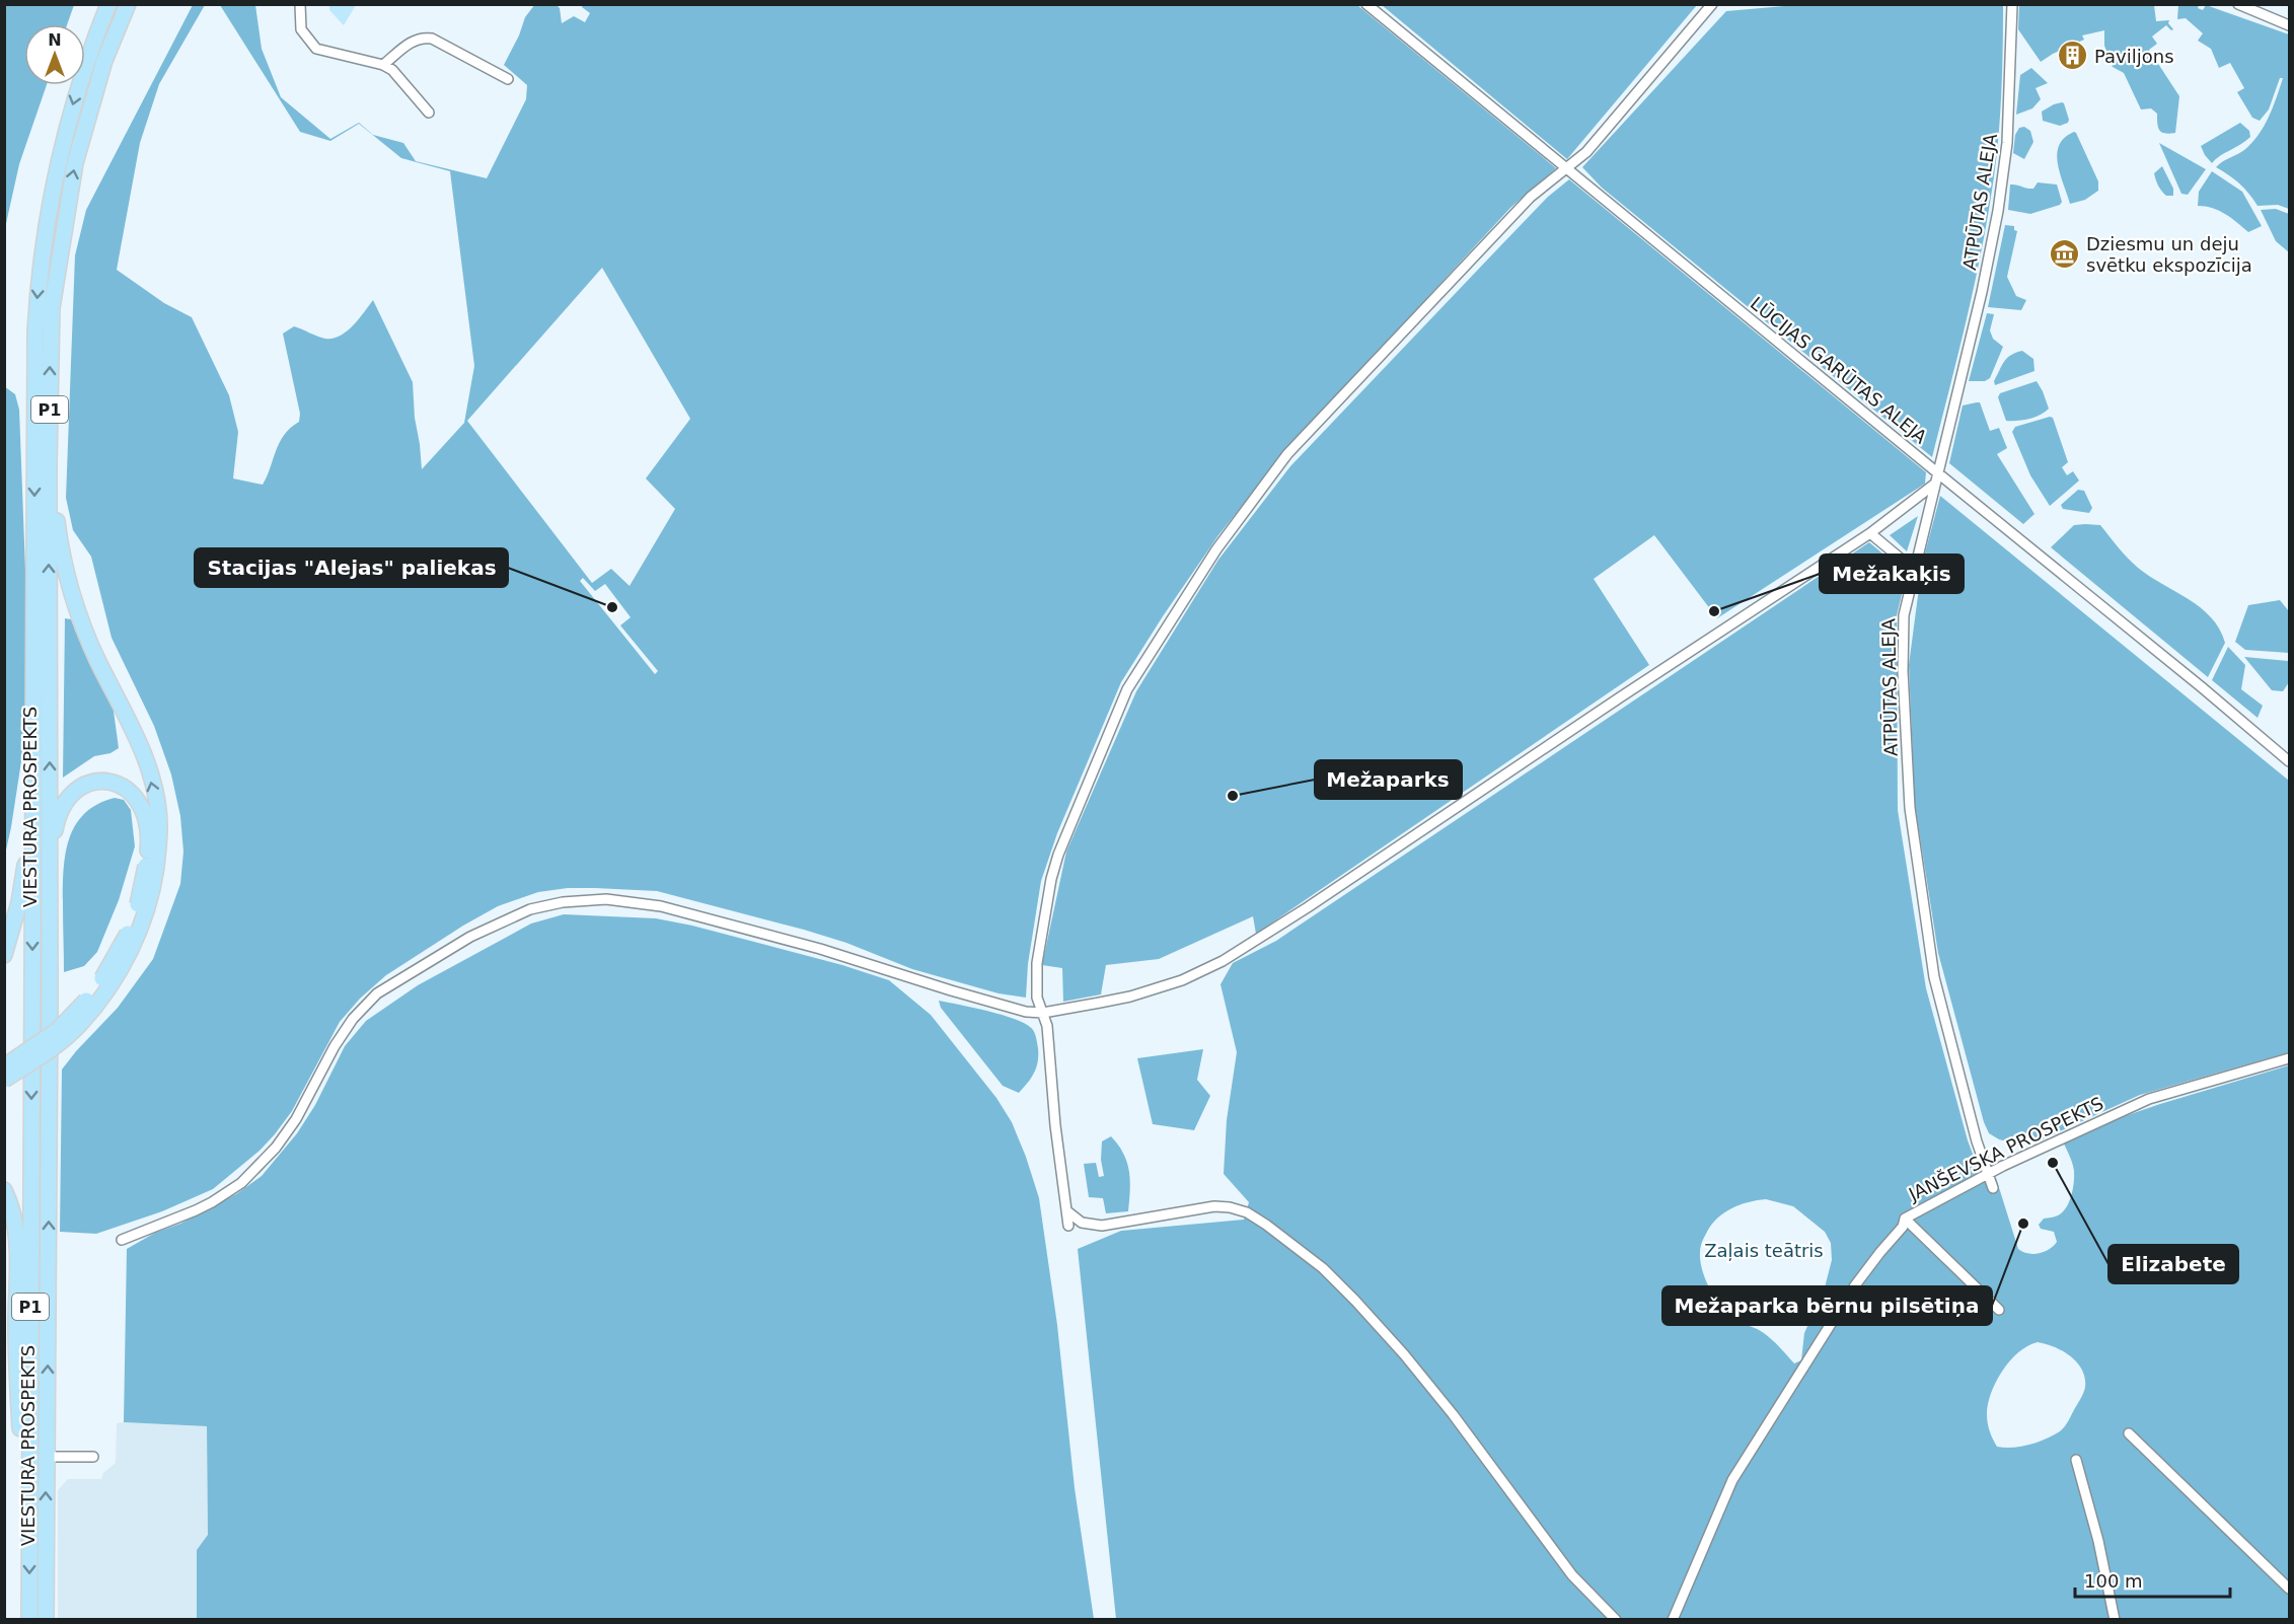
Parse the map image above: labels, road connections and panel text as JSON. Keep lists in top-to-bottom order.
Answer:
{
  "streets": {
    "main road": ["P1", "VIESTURA PROSPEKTS"],
    "street": ["ATPŪTAS ALEJA", "LŪCIJAS GARŪTAS ALEJA", "JANŠEVSKA PROSPEKTS"]
  },
  "crossings": [
    ["ATPŪTAS ALEJA", "LŪCIJAS GARŪTAS ALEJA"],
    ["ATPŪTAS ALEJA", "JANŠEVSKA PROSPEKTS"]
  ],
  "parks": ["Zaļais teātris"],
  "places": {
    "building": ["Paviljons"],
    "museum": ["Dziesmu un deju svētku ekspozīcija"],
    "other": [
      "Stacijas \"Alejas\" paliekas",
      "Mežakaķis",
      "Mežaparks",
      "Elizabete",
      "Mežaparka bērnu pilsētiņa"
    ]
  },
  "scale_bar": "100 m",
  "north": "top"
}
